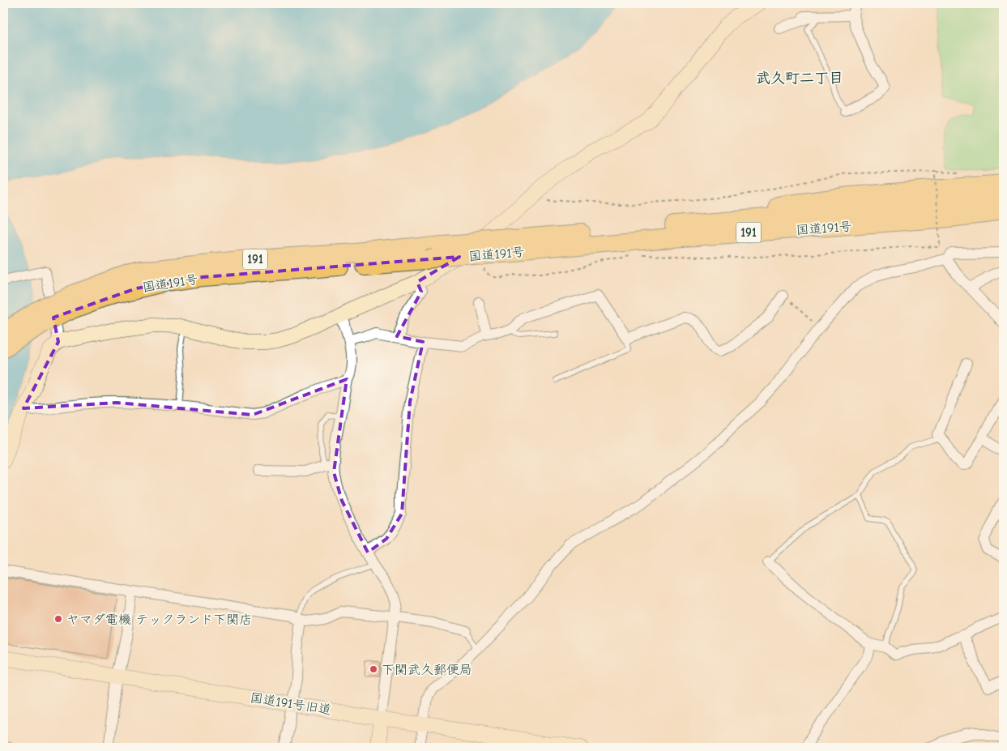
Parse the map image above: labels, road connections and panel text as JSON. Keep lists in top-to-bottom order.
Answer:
{
  "streets": {
    "highway": ["国道191号", "191"],
    "street": ["国道191号旧道"]
  },
  "districts": ["武久町二丁目"],
  "places": ["ヤマダ電機 テックランド下関店", "下関武久郵便局"]
}
